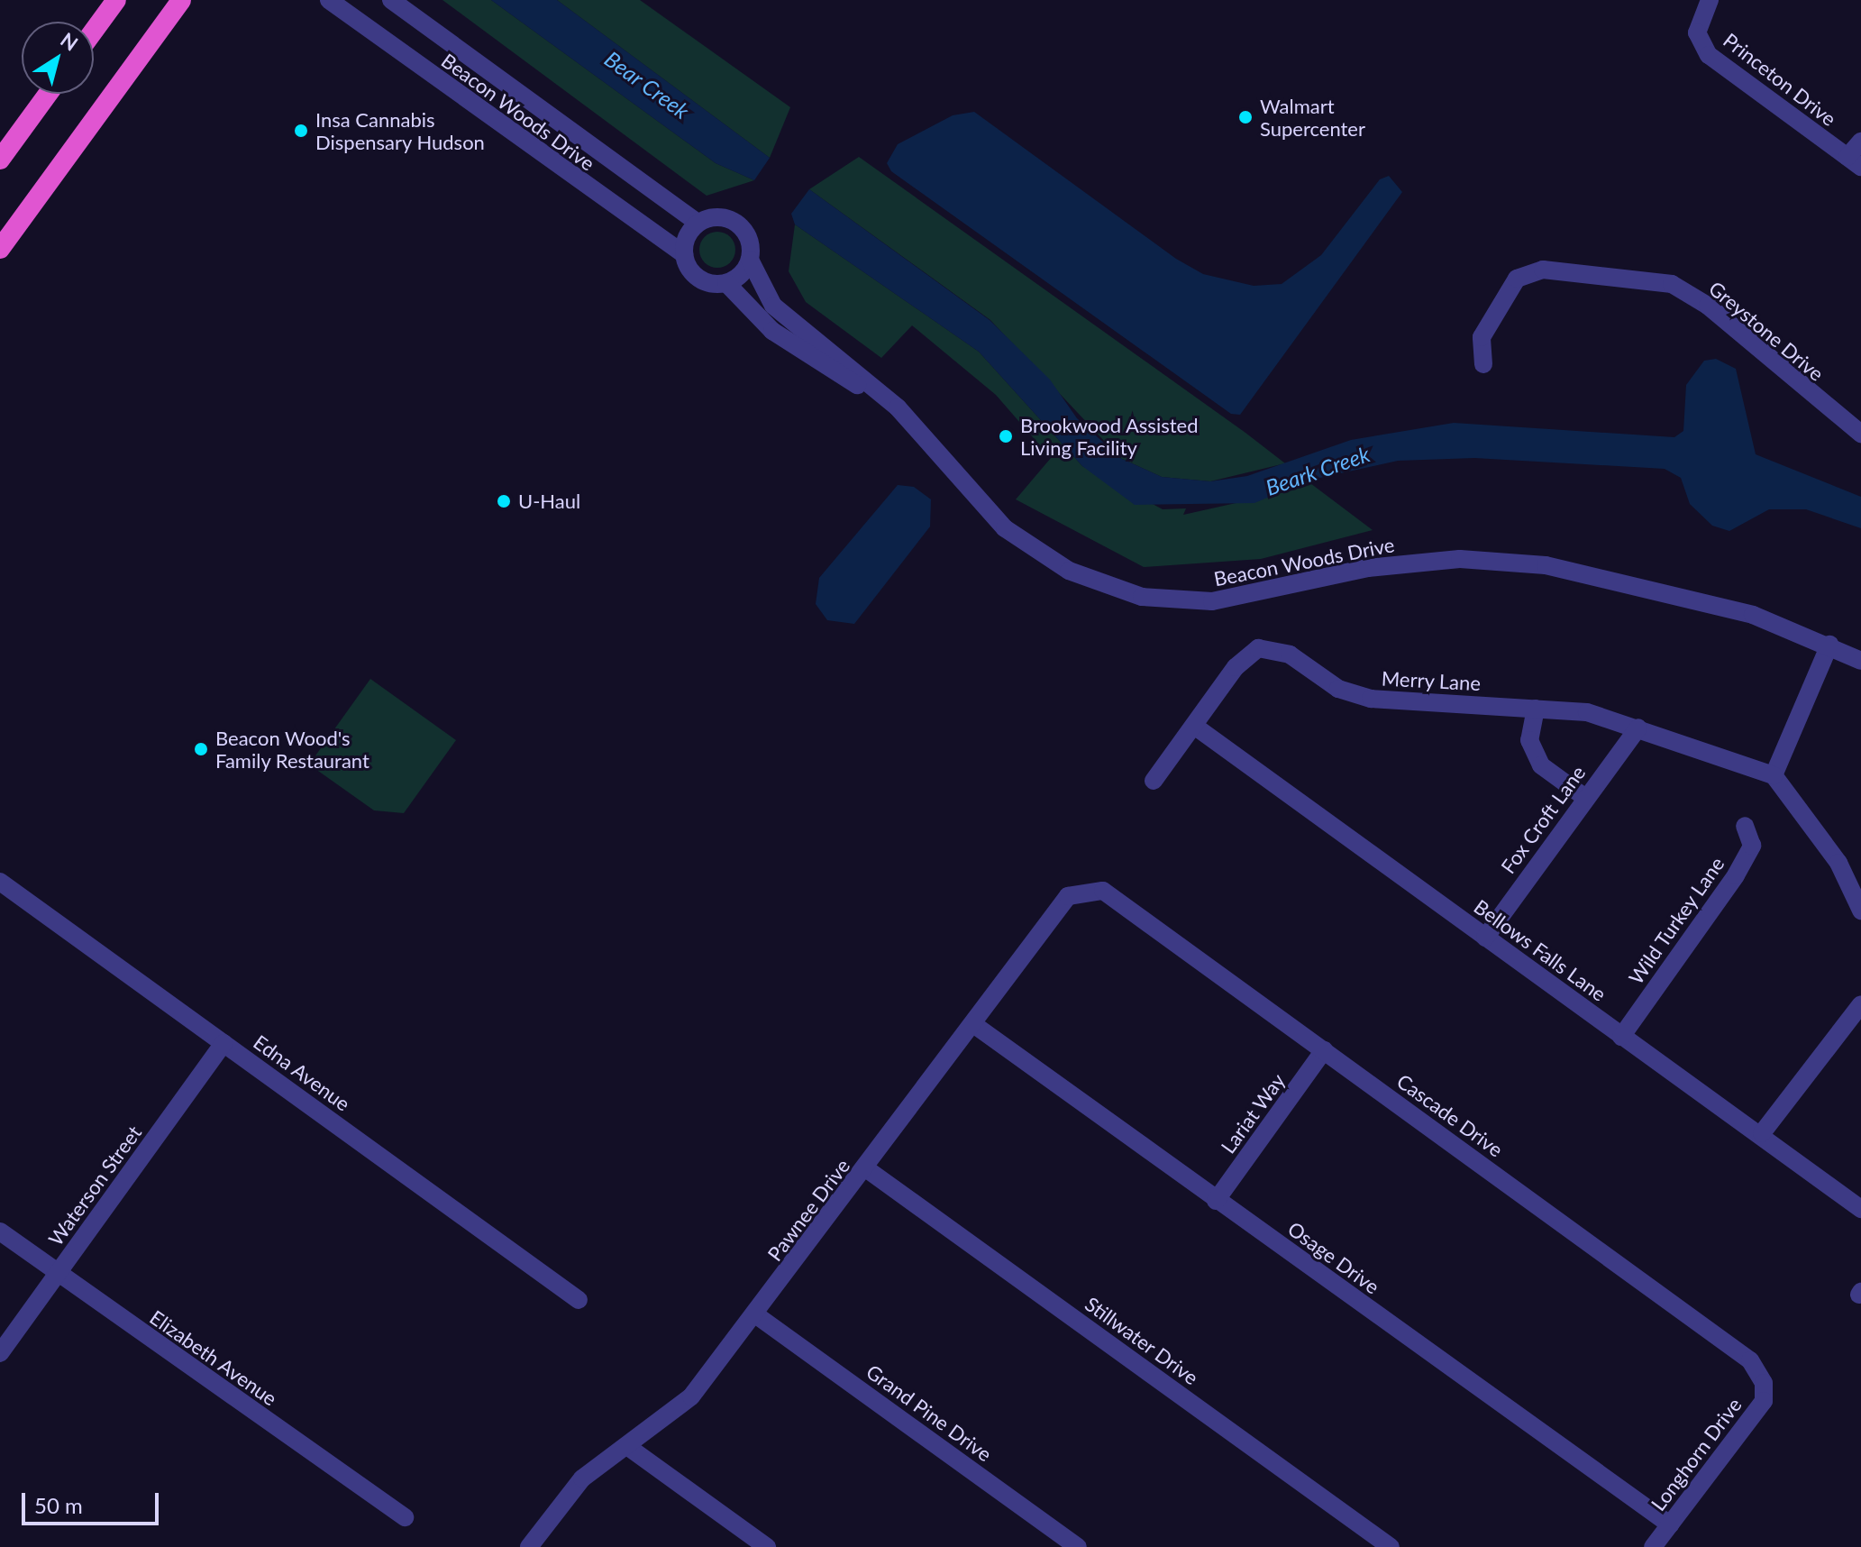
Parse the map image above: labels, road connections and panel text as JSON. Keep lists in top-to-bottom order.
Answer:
{
  "streets": {
    "street": [
      "Princeton Drive",
      "Beacon Woods Drive",
      "Greystone Drive",
      "Merry Lane",
      "Fox Croft Lane",
      "Wild Turkey Lane",
      "Bellows Falls Lane",
      "Edna Avenue",
      "Lariat Way",
      "Cascade Drive",
      "Waterson Street",
      "Pawnee Drive",
      "Osage Drive",
      "Stillwater Drive",
      "Elizabeth Avenue",
      "Grand Pine Drive",
      "Longhorn Drive"
    ]
  },
  "crossings": [
    ["Merry Lane", "Fox Croft Lane"],
    ["Merry Lane", "Bellows Falls Lane"],
    ["Fox Croft Lane", "Bellows Falls Lane"],
    ["Wild Turkey Lane", "Bellows Falls Lane"],
    ["Edna Avenue", "Waterson Street"],
    ["Lariat Way", "Cascade Drive"],
    ["Lariat Way", "Osage Drive"],
    ["Cascade Drive", "Pawnee Drive"],
    ["Cascade Drive", "Longhorn Drive"],
    ["Waterson Street", "Elizabeth Avenue"],
    ["Pawnee Drive", "Osage Drive"],
    ["Pawnee Drive", "Stillwater Drive"],
    ["Pawnee Drive", "Grand Pine Drive"],
    ["Osage Drive", "Longhorn Drive"]
  ],
  "water": ["Bear Creek", "Beark Creek"],
  "places": [
    "Walmart Supercenter",
    "Insa Cannabis Dispensary Hudson",
    "Brookwood Assisted Living Facility",
    "U-Haul",
    "Beacon Wood's Family Restaurant"
  ],
  "scale_bar": "50 m",
  "north": "top right"
}
